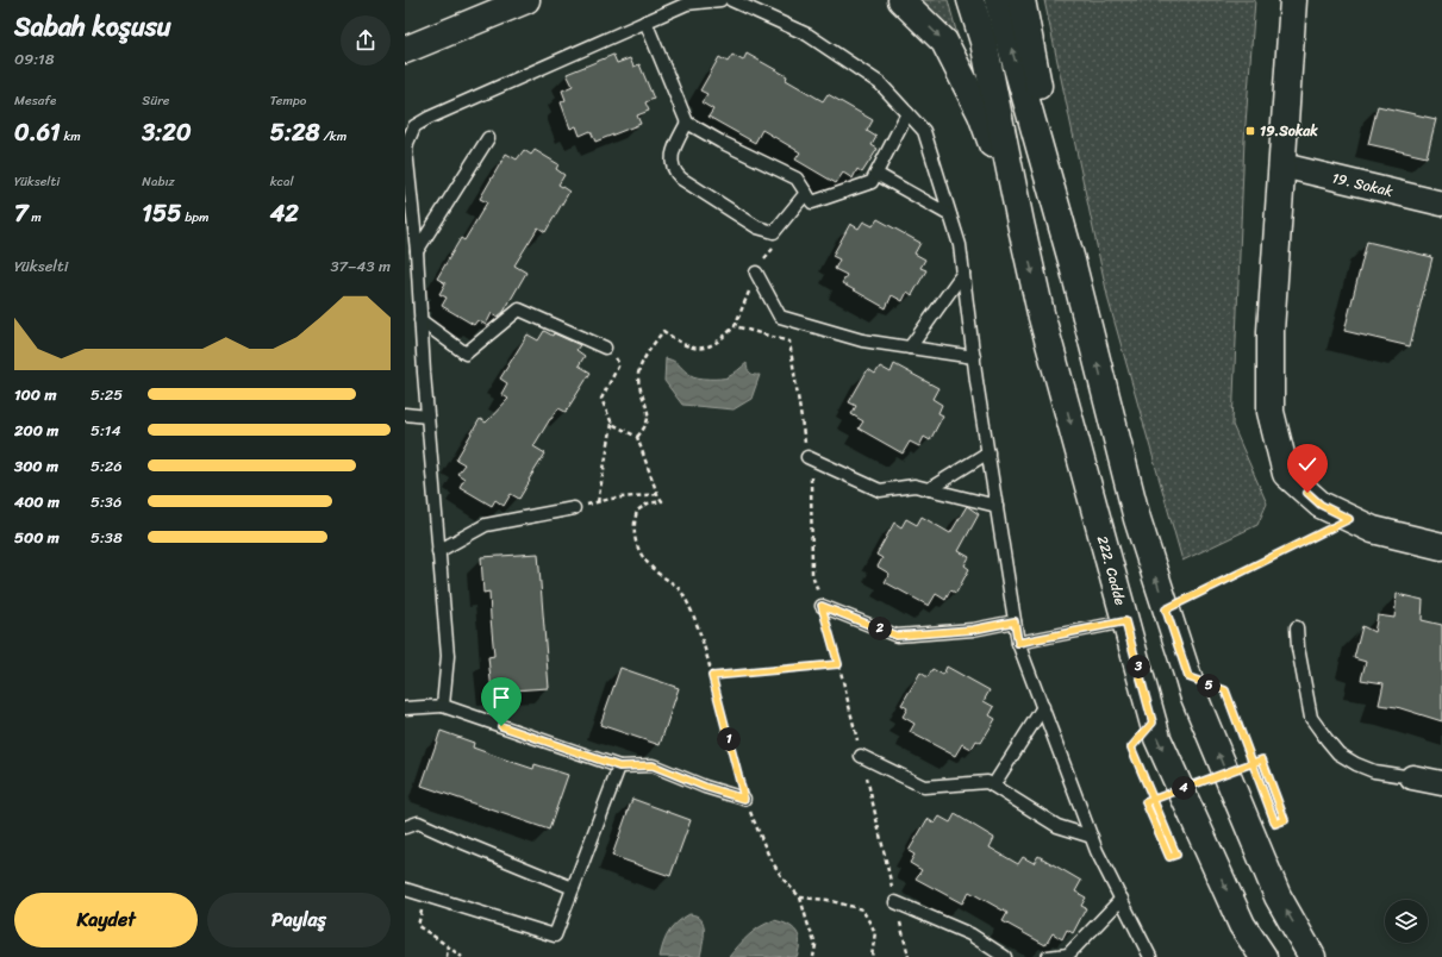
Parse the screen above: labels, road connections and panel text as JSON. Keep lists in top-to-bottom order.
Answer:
{
  "streets": {
    "main road": ["222. Cadde"],
    "street": ["19. Sokak"]
  },
  "places": {
    "transit": ["19.Sokak"]
  },
  "page": {
    "heading": ["Sabah koşusu", "09:18"],
    "stats": [
      ["Mesafe", "0.61 km"],
      ["Süre", "3:20"],
      ["Tempo", "5:28 /km"],
      ["Yükselti", "7 m"],
      ["Nabız", "155 bpm"],
      ["kcal", "42"]
    ],
    "chart": ["Yükselti", "37–43 m"],
    "list": [
      {
        "name": "100 m",
        "note": "5:25"
      },
      {
        "name": "200 m",
        "note": "5:14"
      },
      {
        "name": "300 m",
        "note": "5:26"
      },
      {
        "name": "400 m",
        "note": "5:36"
      },
      {
        "name": "500 m",
        "note": "5:38"
      }
    ],
    "pins": [
      "2",
      "3",
      "5",
      "1",
      "4"
    ],
    "buttons": ["Kaydet", "Paylaş"]
  }
}
